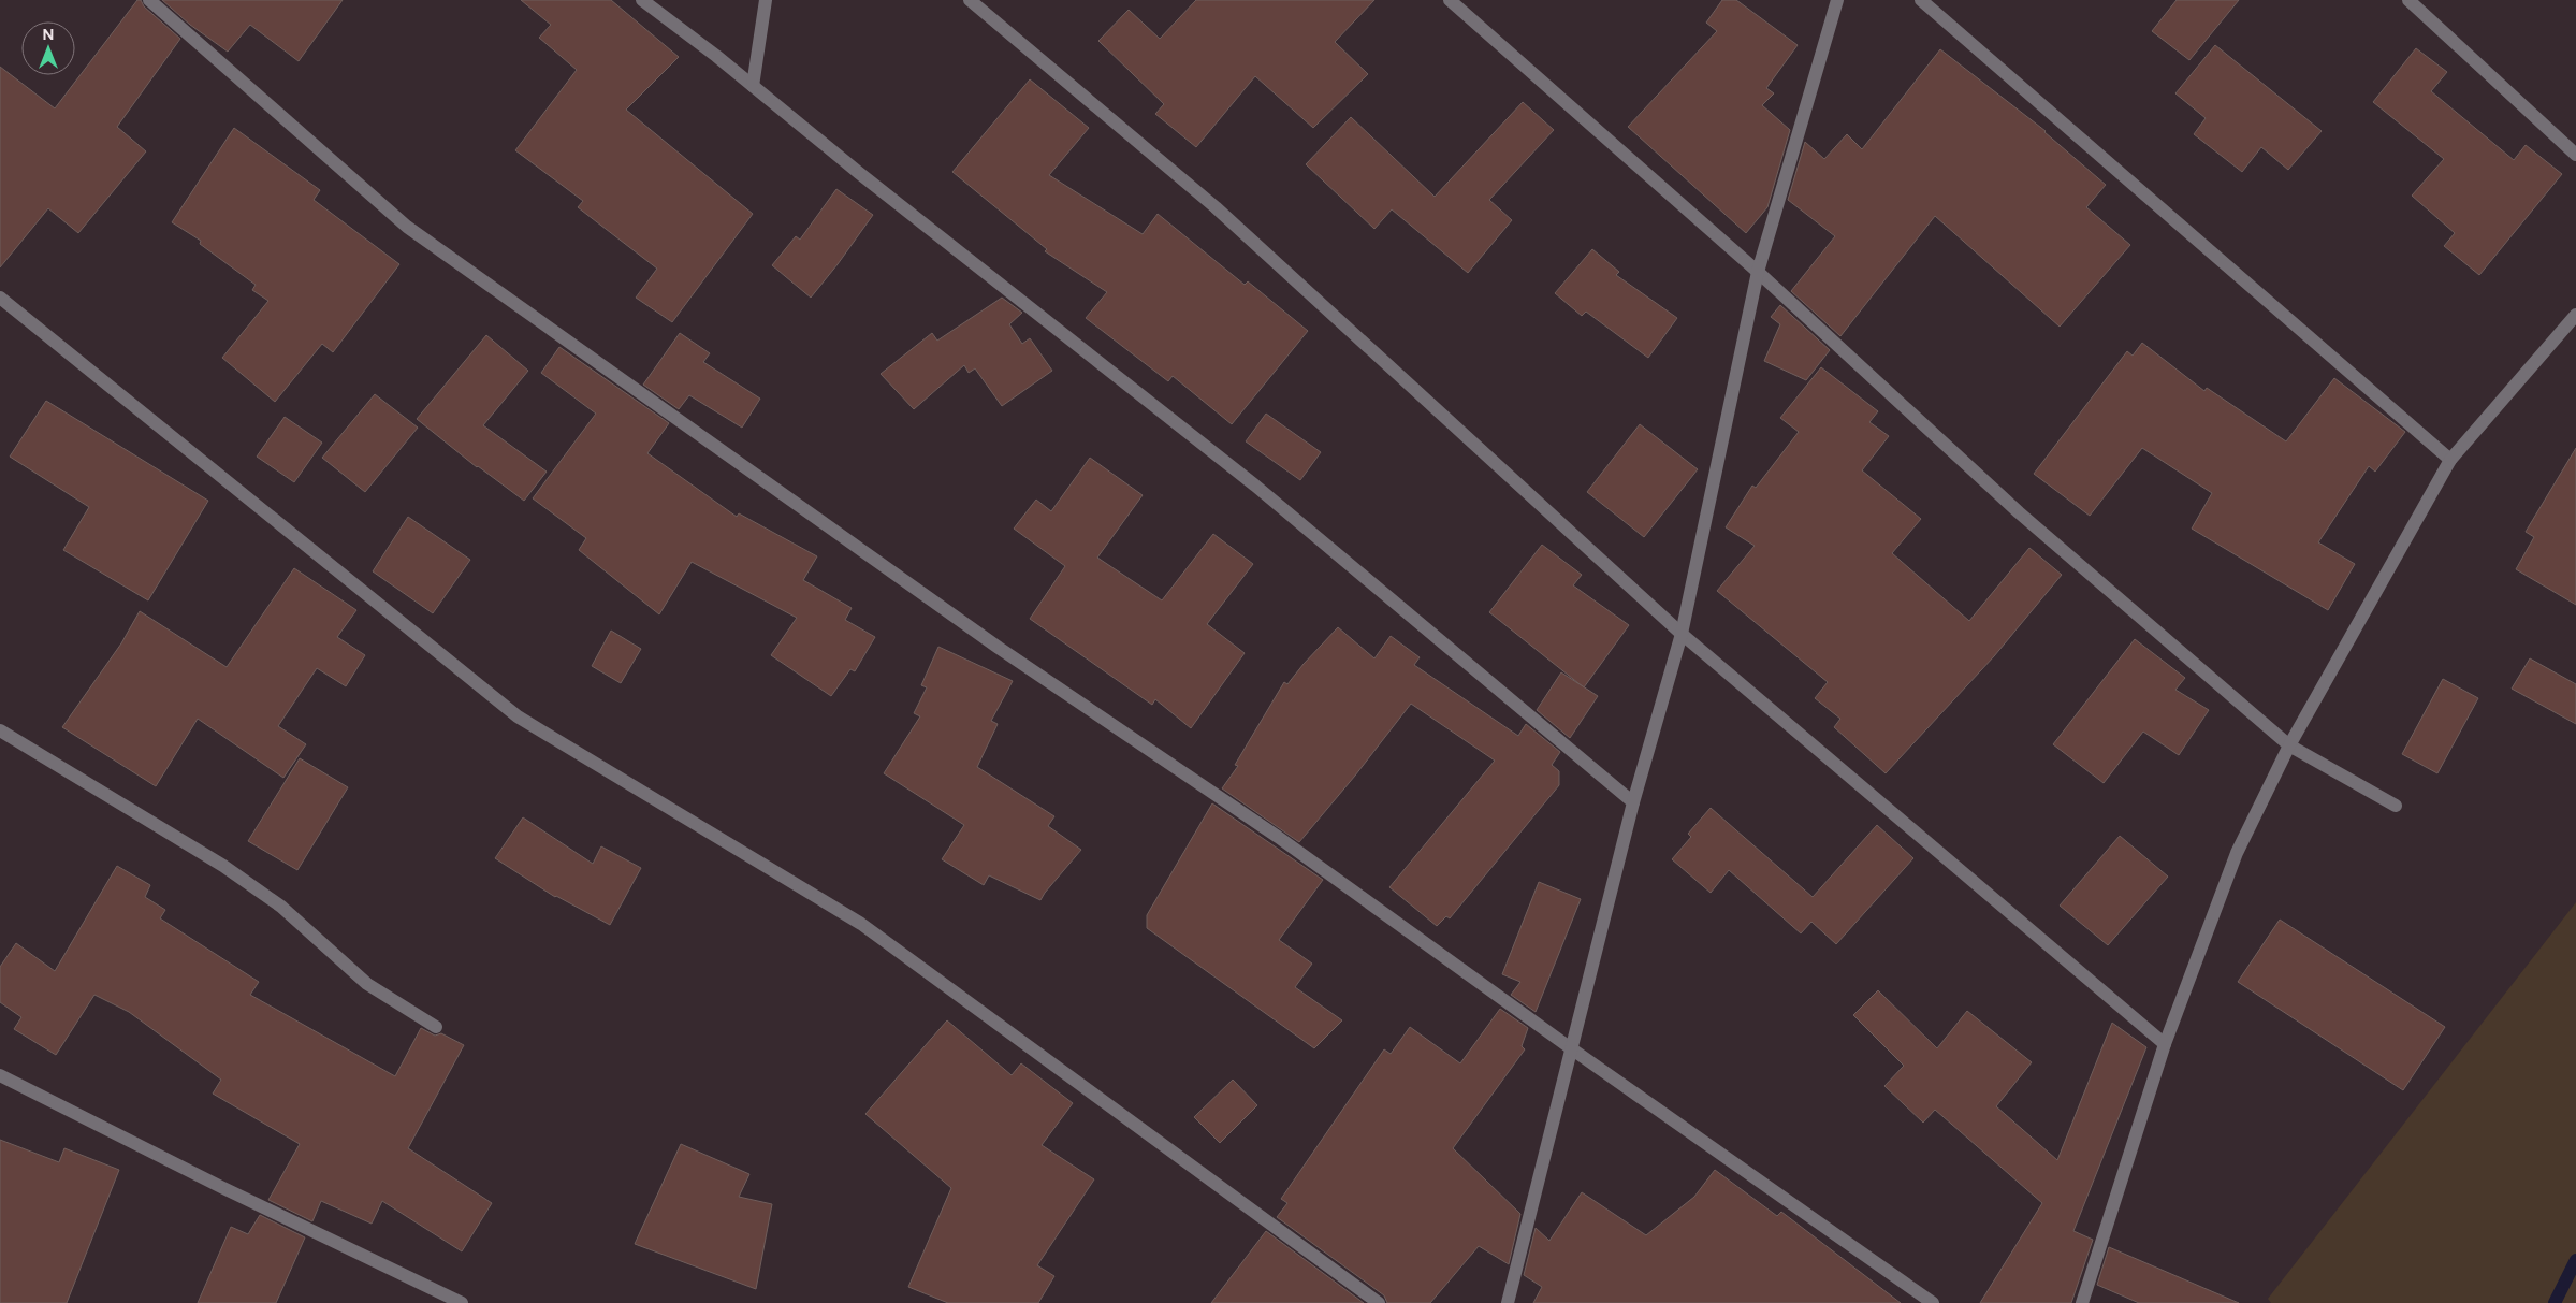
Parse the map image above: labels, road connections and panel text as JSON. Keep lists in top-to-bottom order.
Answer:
{
  "north": "top"
}
